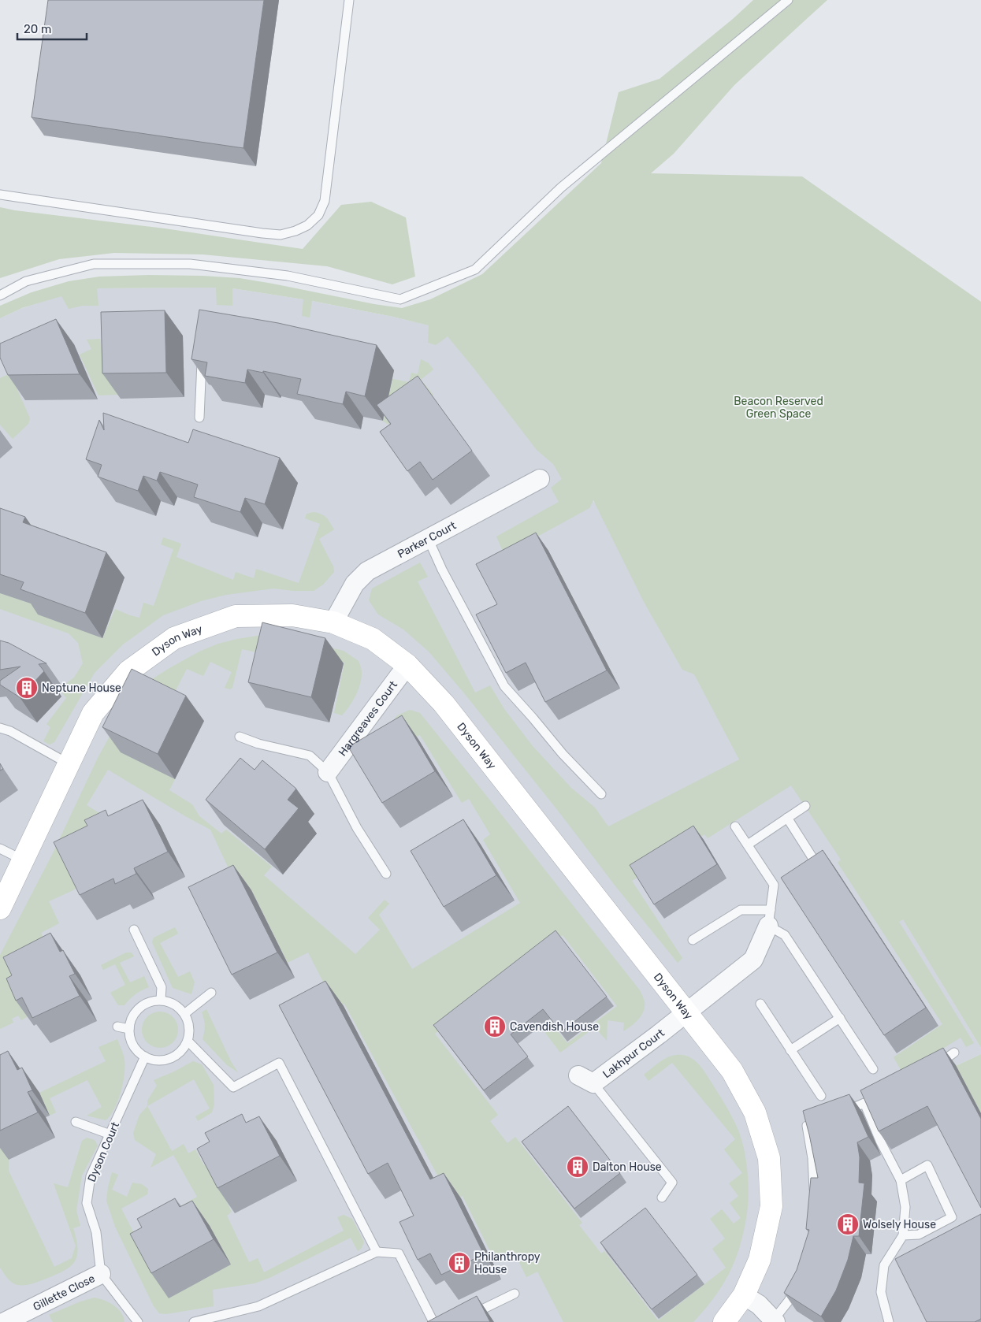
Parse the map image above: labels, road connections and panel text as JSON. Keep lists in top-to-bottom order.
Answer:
{
  "streets": {
    "street": [
      "Parker Court",
      "Dyson Way",
      "Hargreaves Court",
      "Lakhpur Court",
      "Gillette Close"
    ],
    "lane": ["Dyson Court"]
  },
  "crossings": [
    ["Parker Court", "Dyson Way"],
    ["Dyson Way", "Hargreaves Court"],
    ["Dyson Way", "Lakhpur Court"],
    ["Dyson Court", "Gillette Close"]
  ],
  "parks": ["Beacon Reserved Green Space"],
  "places": {
    "building": [
      "Neptune House",
      "Cavendish House",
      "Dalton House",
      "Wolsely House",
      "Philanthropy House"
    ]
  },
  "scale_bar": "20 m"
}
